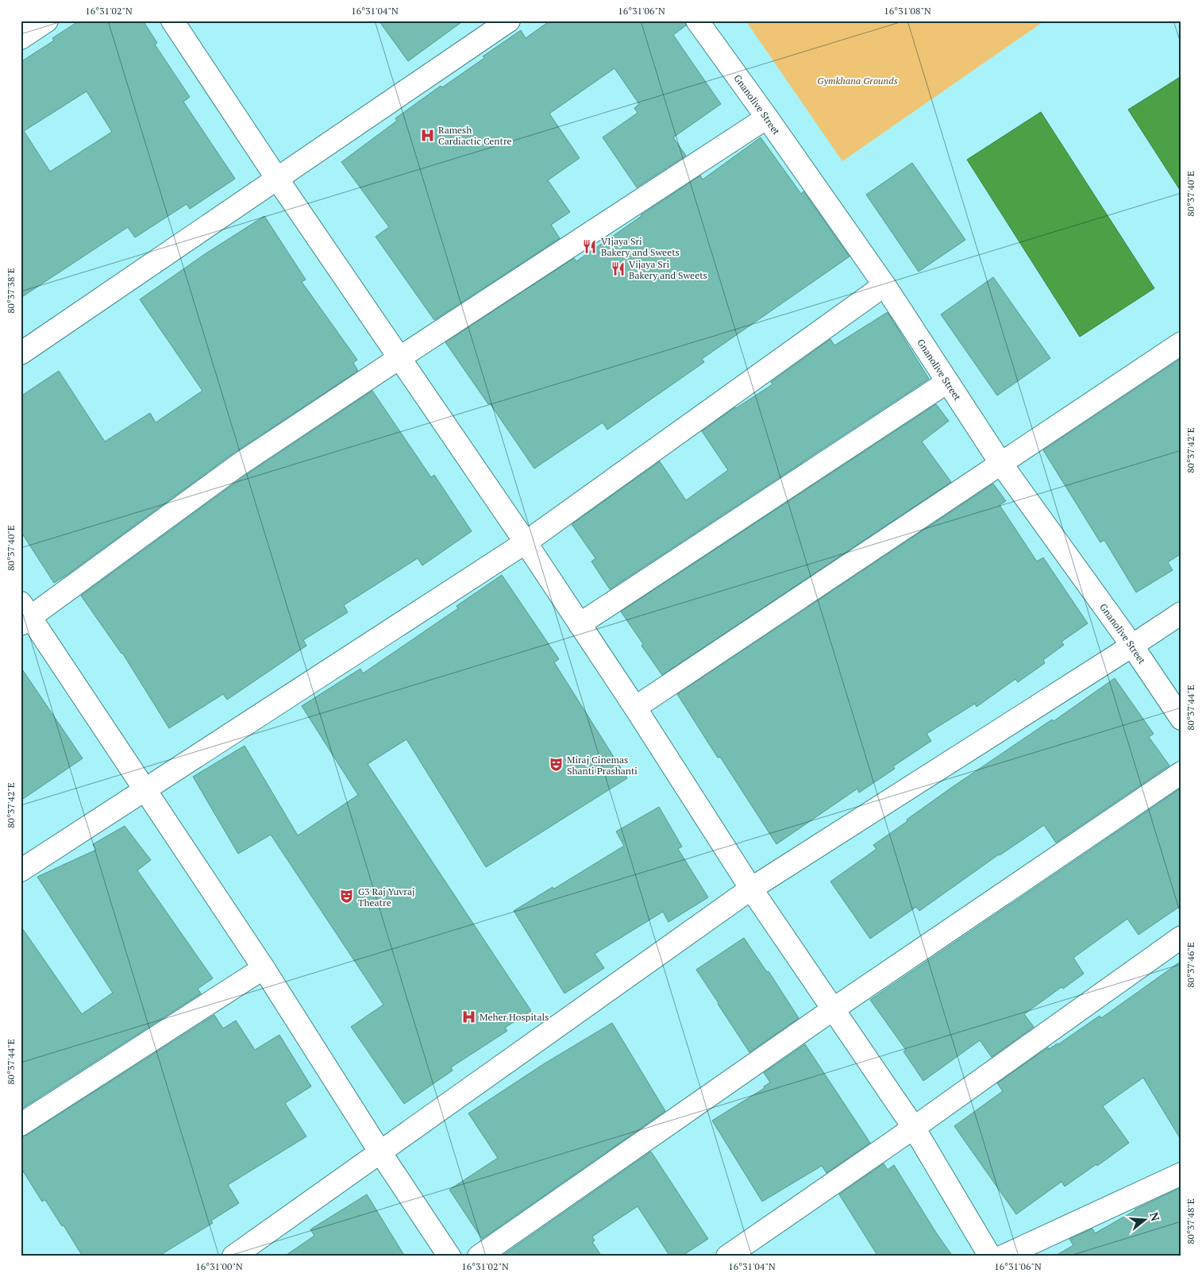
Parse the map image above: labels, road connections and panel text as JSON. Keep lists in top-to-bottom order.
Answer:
{
  "streets": {
    "street": ["Gnanolive Street"]
  },
  "parks": ["Gymkhana Grounds"],
  "places": {
    "hospital": ["Ramesh Cardiactic Centre", "Meher Hospitals"],
    "restaurant": ["VIjaya Sri Bakery and Sweets", "Vijaya Sri Bakery and Sweets"],
    "theatre": ["Miraj Cinemas Shanti Prashanti", "G3 Raj Yuvraj Theatre"]
  },
  "north": "right",
  "coordinates": [
    "16°31'02\"N",
    "16°31'04\"N",
    "16°31'06\"N",
    "16°31'08\"N",
    "80°37'40\"E",
    "80°37'38\"E",
    "80°37'42\"E",
    "80°37'44\"E",
    "80°37'46\"E",
    "80°37'48\"E",
    "16°31'00\"N"
  ]
}
